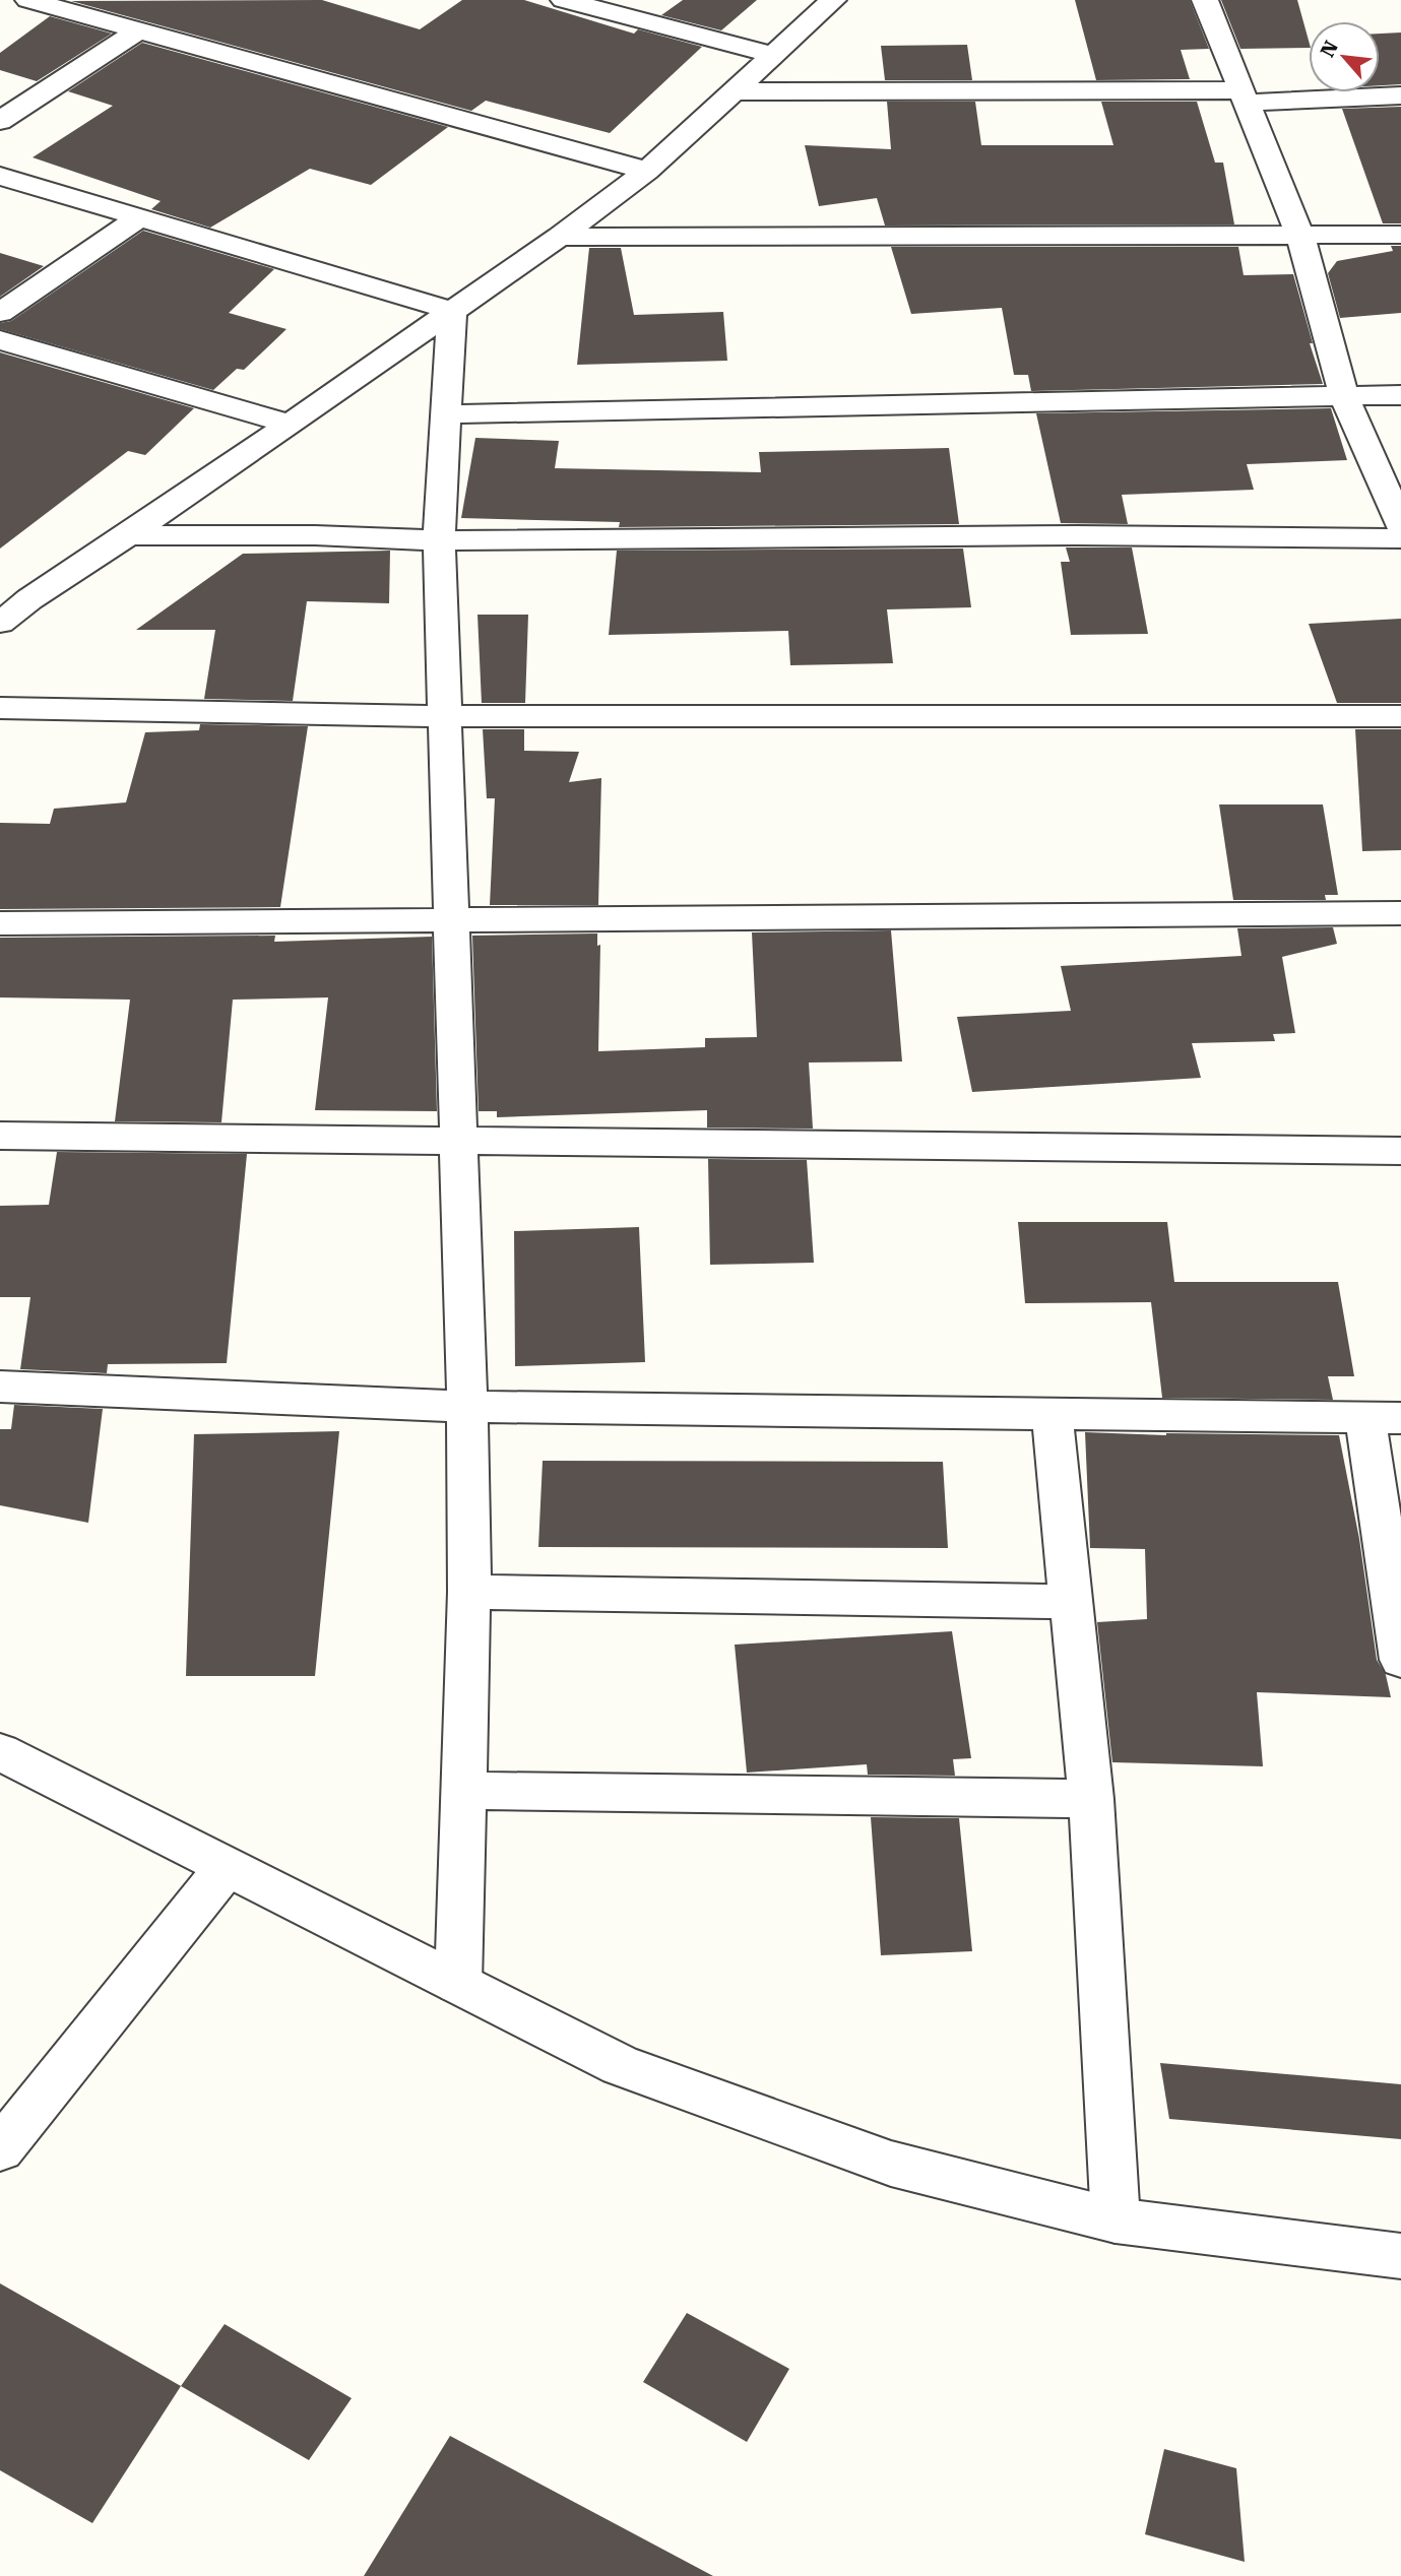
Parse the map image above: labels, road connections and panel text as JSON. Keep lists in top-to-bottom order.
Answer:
{
  "north": "top left"
}
